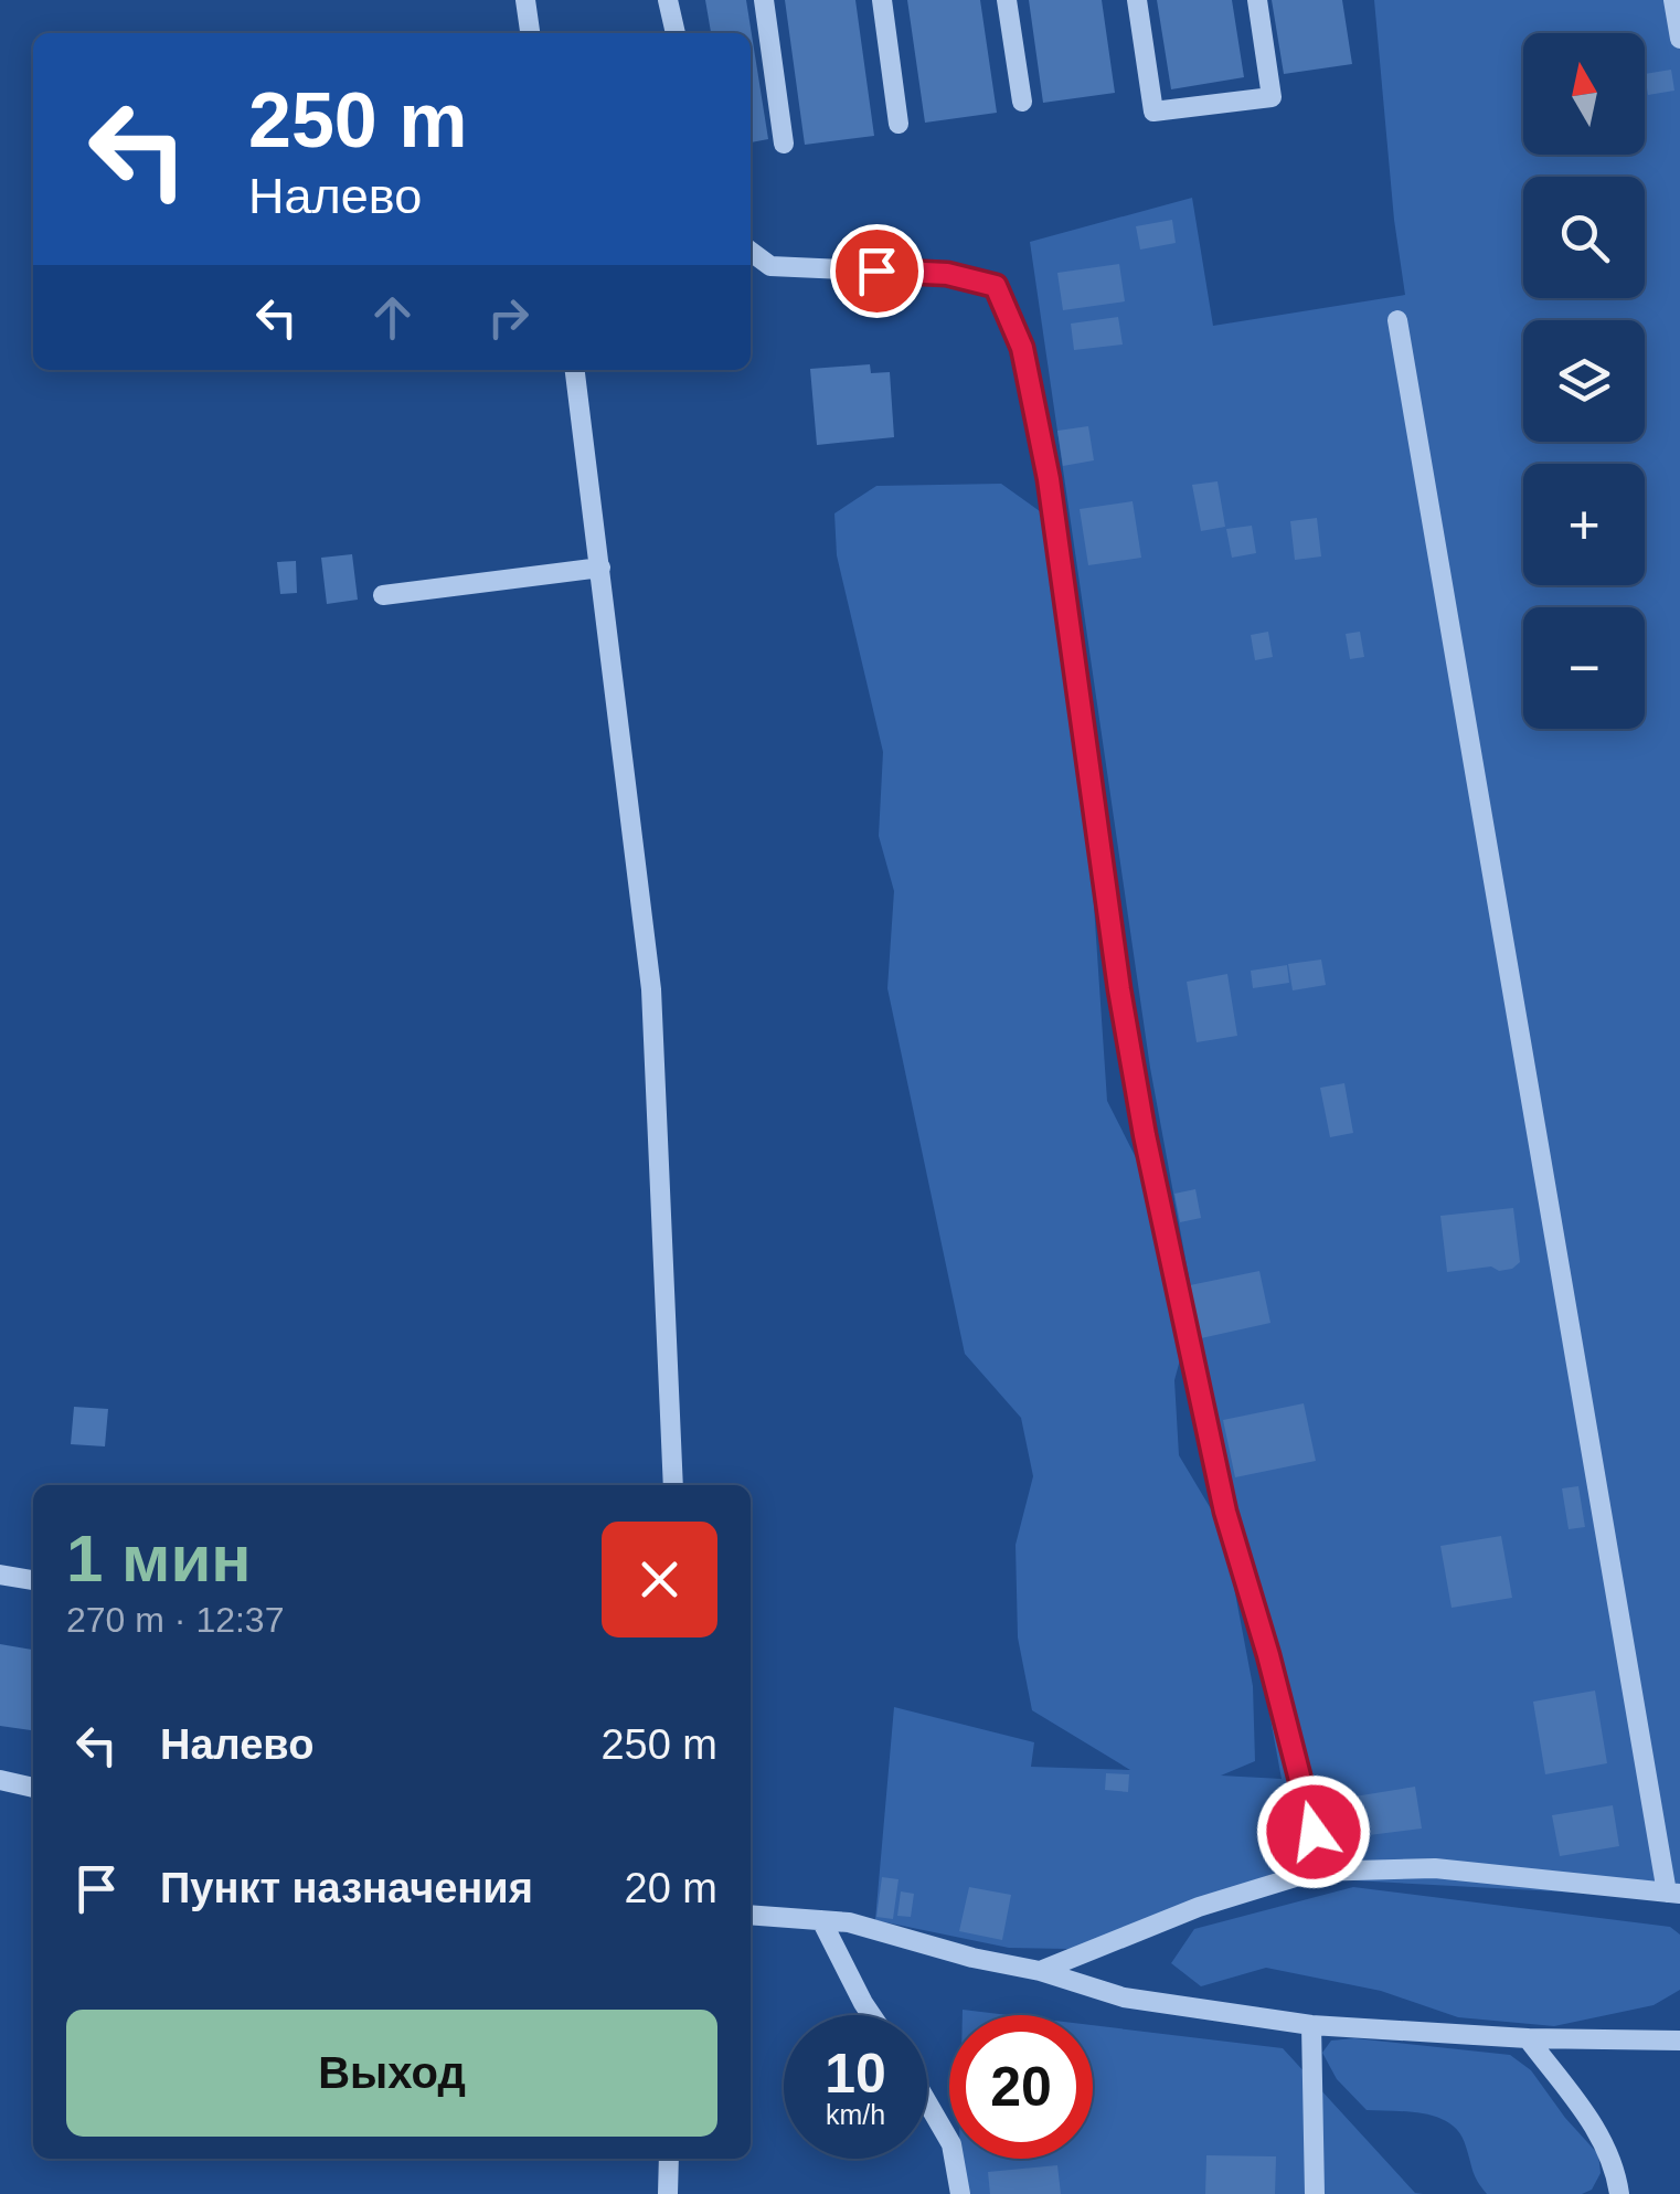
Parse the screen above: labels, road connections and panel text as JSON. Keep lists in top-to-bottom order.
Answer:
{
  "north": "top",
  "page": {
    "map_buttons": ["+", "−"],
    "turn": ["250 m", "Налево"],
    "heading": ["1 мин", "270 m · 12:37"],
    "list": [
      {
        "name": "Налево",
        "value": "250 m"
      },
      {
        "name": "Пункт назначения",
        "value": "20 m"
      }
    ],
    "buttons": "Выход",
    "speed": "10 km/h",
    "limit": "20"
  }
}
